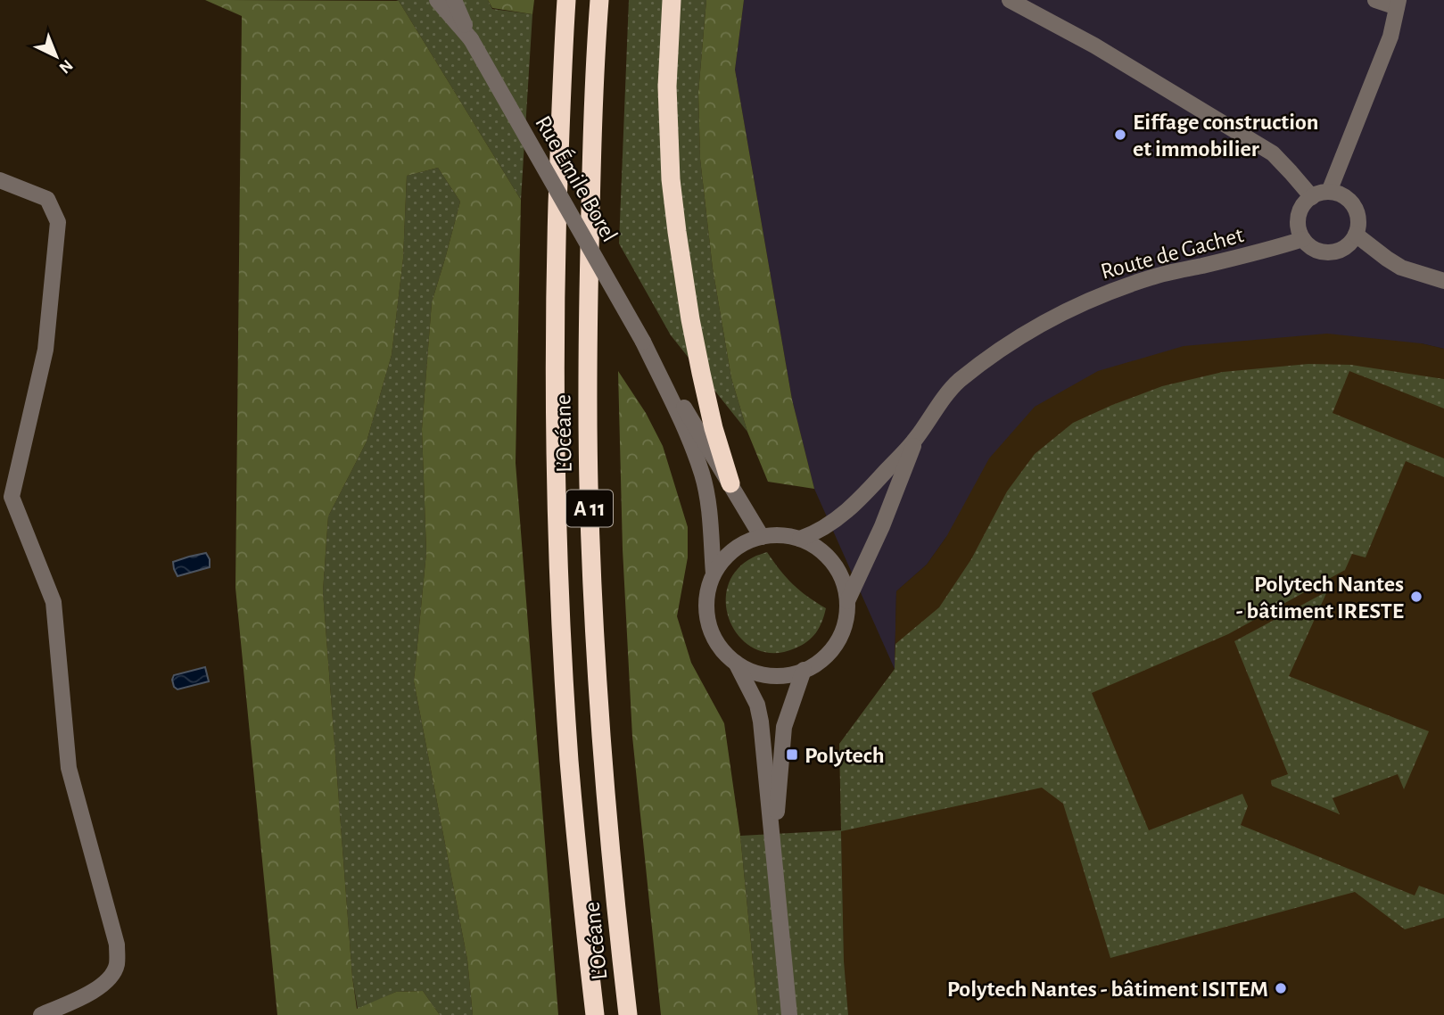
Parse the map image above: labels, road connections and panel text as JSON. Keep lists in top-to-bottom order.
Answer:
{
  "streets": {
    "highway": ["L’Océane", "A 11"],
    "street": ["Rue Émile Borel", "Route de Gachet"]
  },
  "crossings": [
    ["Rue Émile Borel", "Route de Gachet"]
  ],
  "places": {
    "other": ["Eiffage construction et immobilier", "Polytech Nantes - bâtiment IRESTE", "Polytech Nantes - bâtiment ISITEM"],
    "transit": ["Polytech"]
  },
  "north": "bottom right"
}
